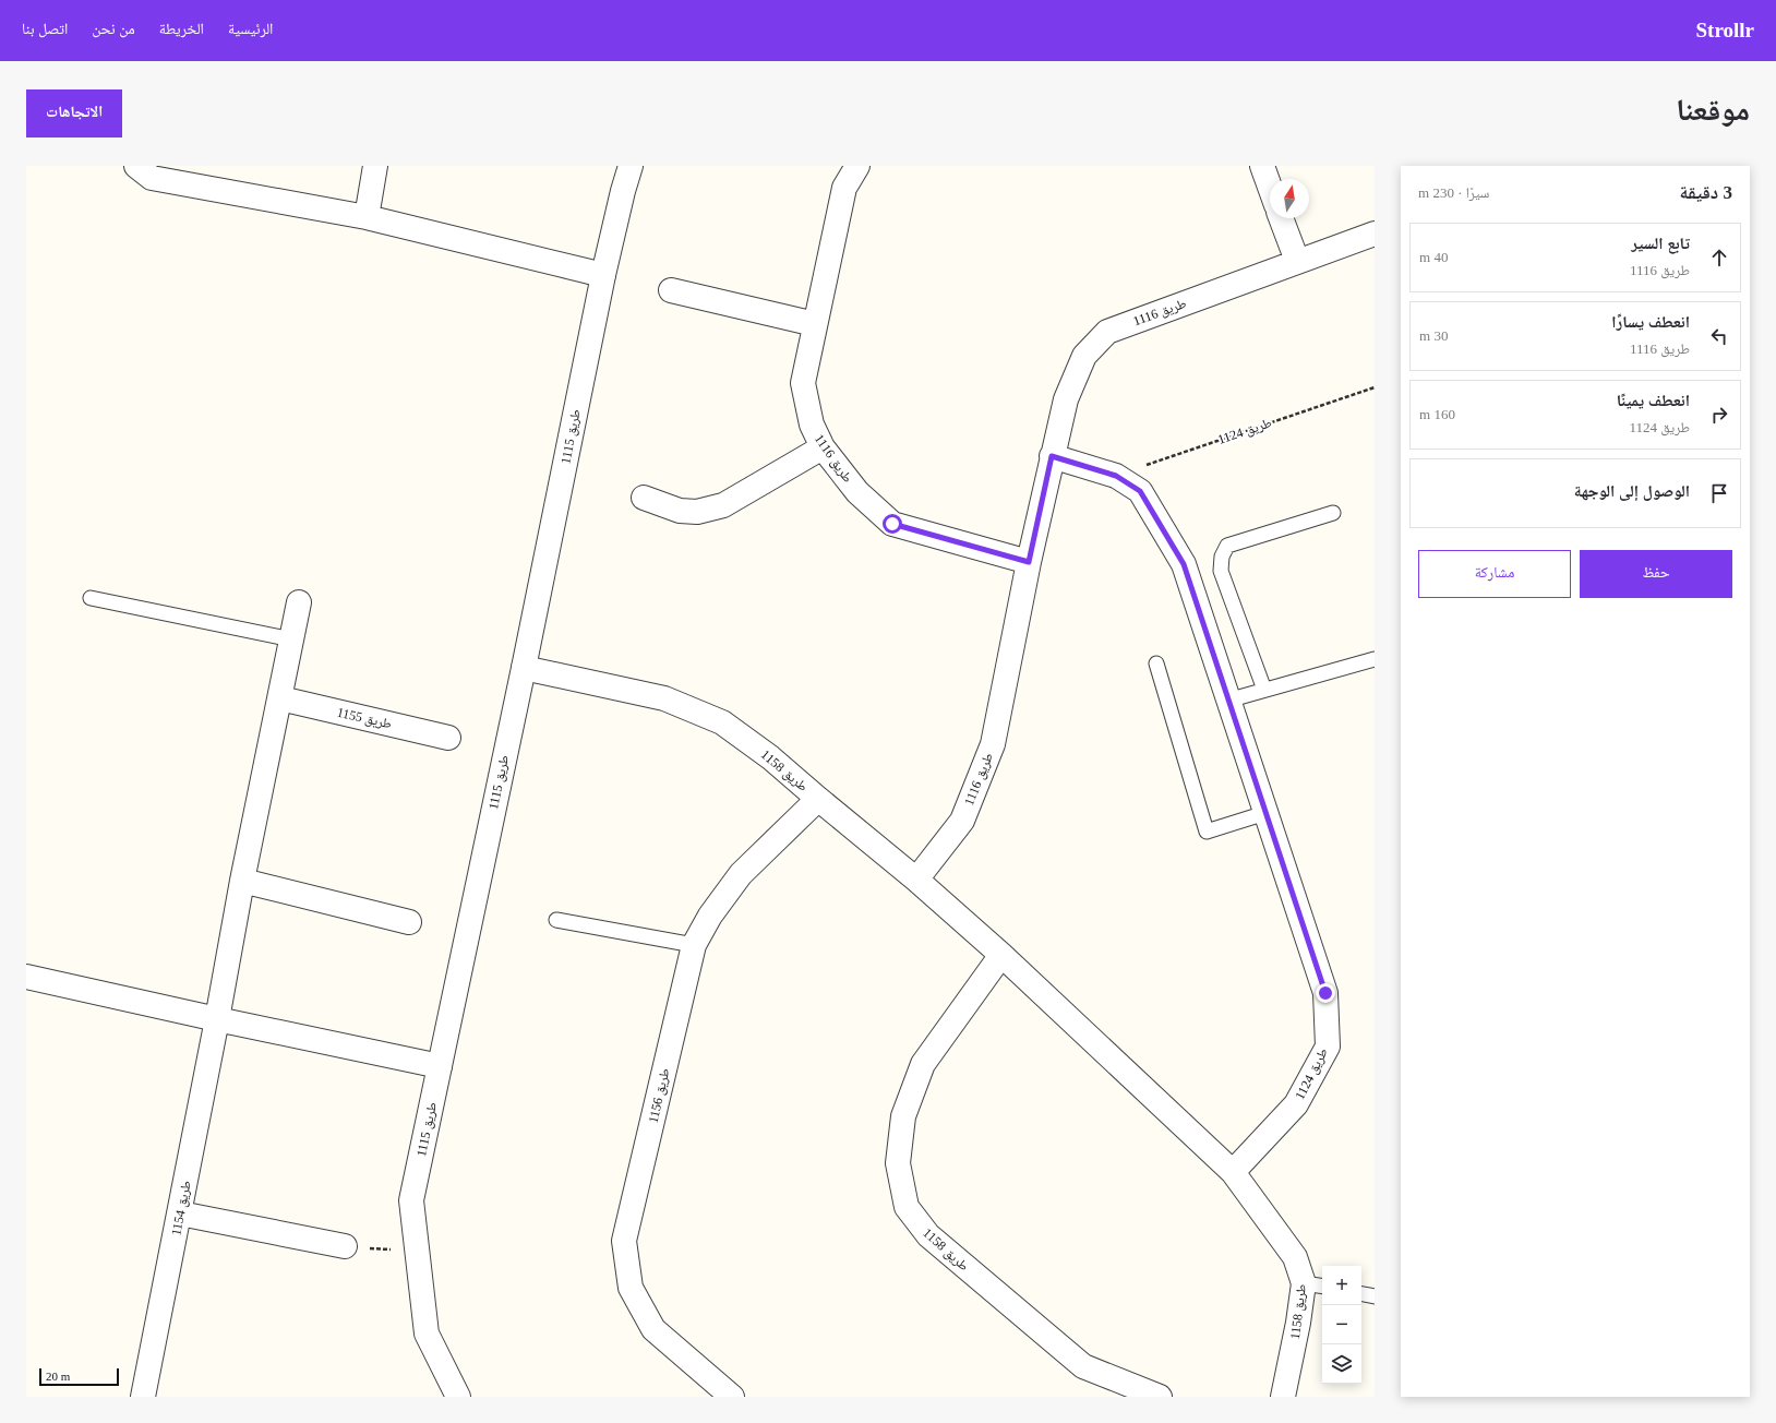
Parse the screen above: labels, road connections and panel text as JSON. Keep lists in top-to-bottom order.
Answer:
{
  "streets": {
    "street": [
      "طريق 1116",
      "طريق 1124",
      "طريق 1115",
      "طريق 1155",
      "طريق 1158",
      "طريق 1156",
      "طريق 1154"
    ]
  },
  "crossings": [
    ["طريق 1116", "طريق 1124"],
    ["طريق 1116", "طريق 1158"],
    ["طريق 1124", "طريق 1158"],
    ["طريق 1115", "طريق 1158"],
    ["طريق 1155", "طريق 1154"],
    ["طريق 1158", "طريق 1156"]
  ],
  "scale_bar": "20 m",
  "north": "top",
  "page": {
    "header": "Strollr",
    "nav": [
      "الرئيسية",
      "الخريطة",
      "من نحن",
      "اتصل بنا"
    ],
    "title": "موقعنا",
    "buttons": [
      "الاتجاهات",
      ["حفظ", "مشاركة"]
    ],
    "heading": ["3 دقيقة", "سيرًا · 230 m"],
    "list": [
      ["تابع السير", "طريق 1116", "40 m"],
      ["انعطف يسارًا", "طريق 1116", "30 m"],
      ["انعطف يمينًا", "طريق 1124", "160 m"],
      "الوصول إلى الوجهة"
    ],
    "map_buttons": ["+", "−"],
    "scale": "20 m"
  }
}
